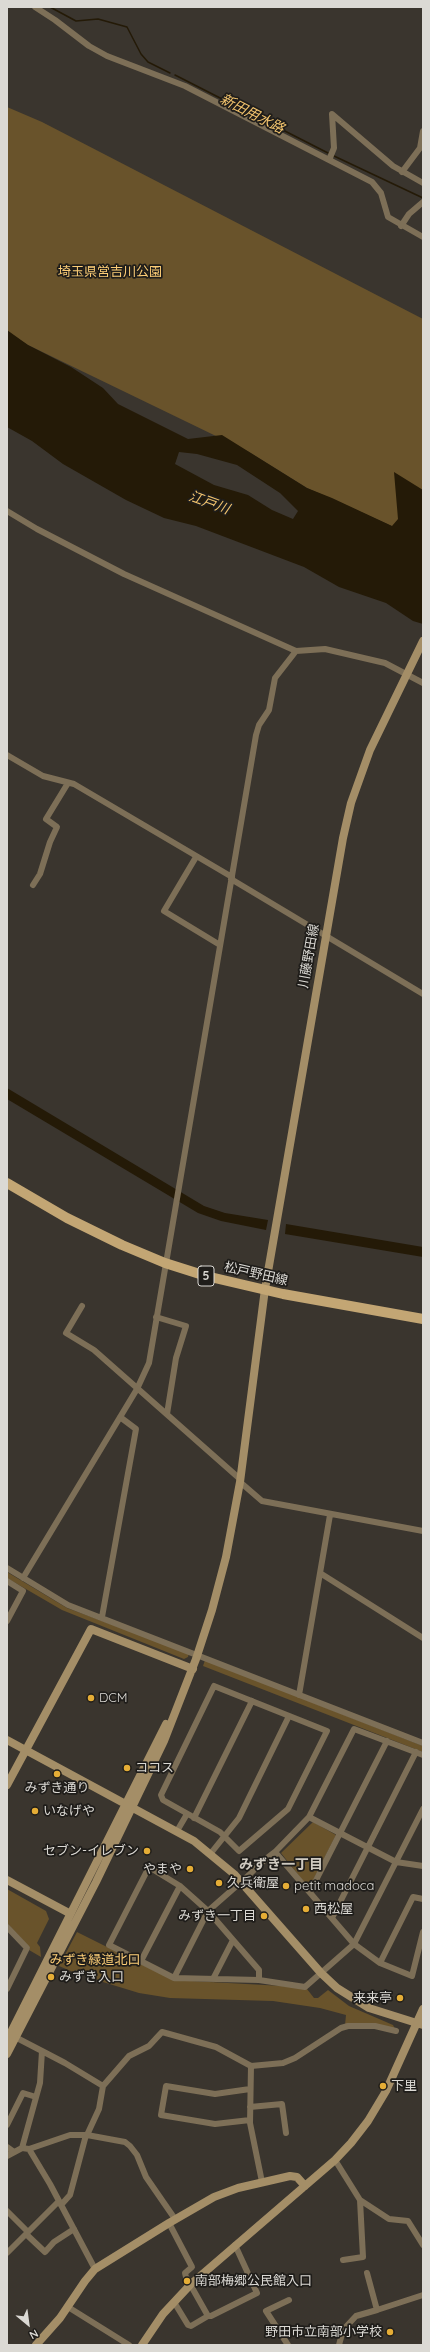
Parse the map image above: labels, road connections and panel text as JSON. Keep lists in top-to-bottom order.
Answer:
{
  "streets": {
    "main road": ["松戸野田線", "5"],
    "street": ["川藤野田線"]
  },
  "crossings": [
    ["川藤野田線", "松戸野田線"]
  ],
  "districts": ["みずき一丁目"],
  "water": ["新田用水路", "江戸川"],
  "parks": ["埼玉県営吉川公園", "みずき緑道北口"],
  "places": [
    "DCM",
    "ココス",
    "みずき通り",
    "いなげや",
    "セブン-イレブン",
    "やまや",
    "久兵衛屋",
    "petit madoca",
    "西松屋",
    "みずき一丁目",
    "みずき入口",
    "来来亭",
    "下里",
    "南部梅郷公民館入口",
    "野田市立南部小学校"
  ],
  "north": "bottom right"
}
